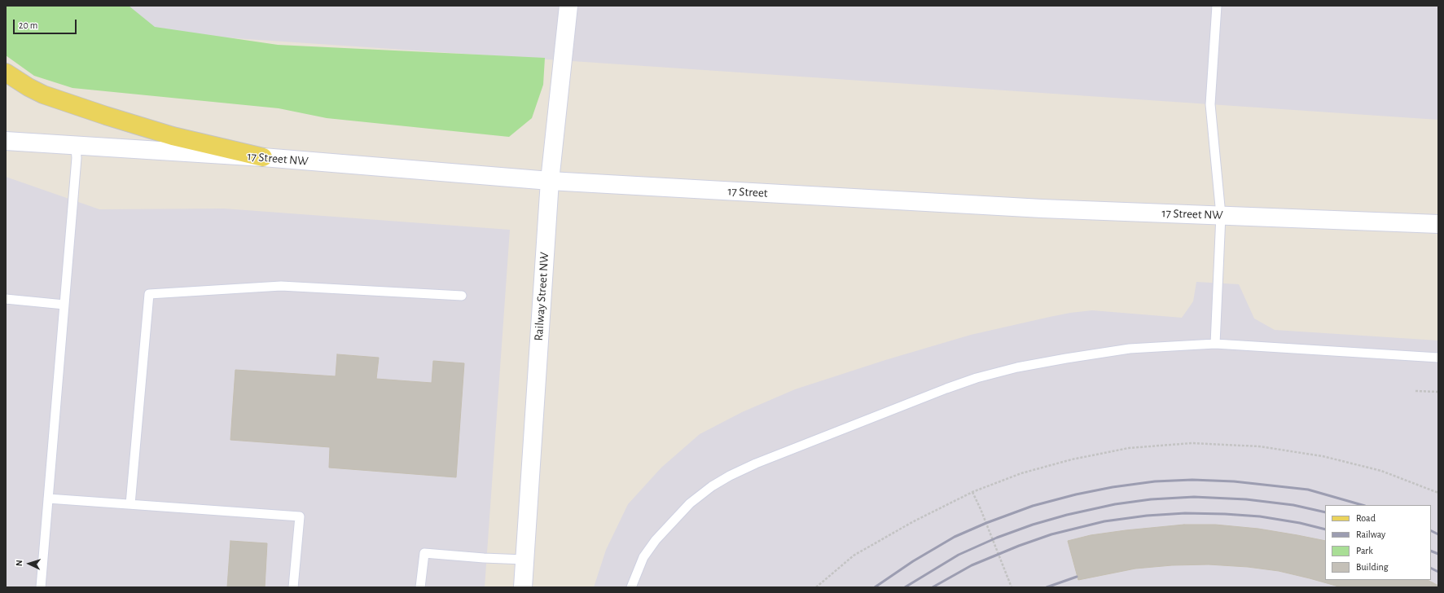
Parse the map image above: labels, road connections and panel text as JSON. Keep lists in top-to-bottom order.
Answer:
{
  "streets": {
    "main road": ["17 Street NW", "17 Street", "Railway Street NW"]
  },
  "crossings": [
    ["17 Street NW", "17 Street"],
    ["17 Street NW", "Railway Street NW"],
    ["17 Street", "Railway Street NW"]
  ],
  "legend": [
    "Road",
    "Railway",
    "Park",
    "Building"
  ],
  "scale_bar": "20 m",
  "north": "left"
}
